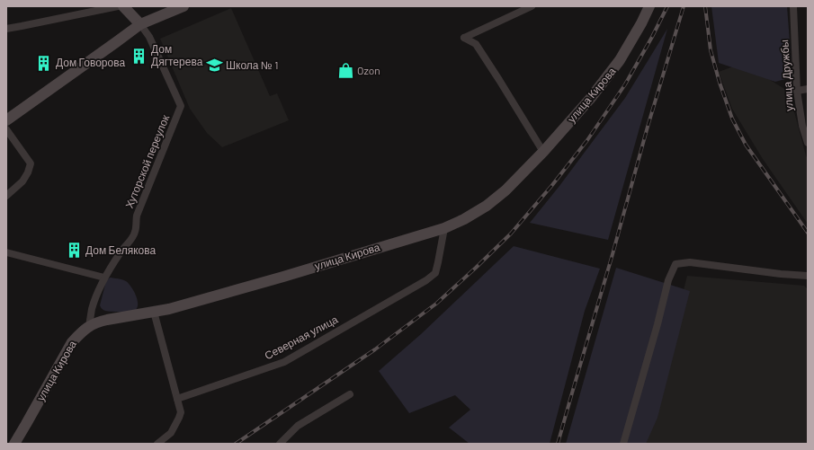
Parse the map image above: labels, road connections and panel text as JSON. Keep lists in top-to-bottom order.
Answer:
{
  "streets": {
    "main road": ["улица Кирова"],
    "street": ["улица Дружбы", "Хуторской переулок", "Северная улица"]
  },
  "crossings": [
    ["улица Кирова", "Хуторской переулок"],
    ["улица Кирова", "Северная улица"]
  ],
  "places": {
    "building": ["Дом Дягтерева", "Дом Говорова", "Дом Белякова"],
    "school or university": ["Школа № 1"],
    "shop": ["Ozon"]
  }
}
